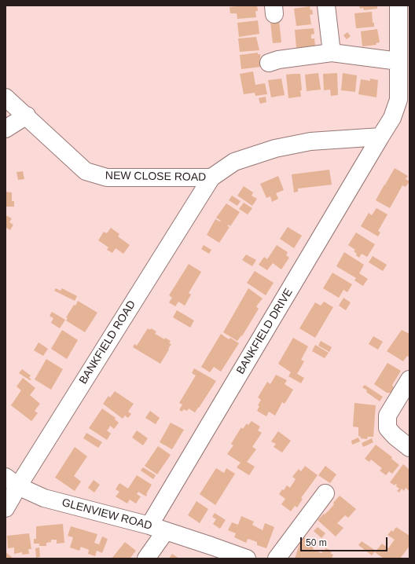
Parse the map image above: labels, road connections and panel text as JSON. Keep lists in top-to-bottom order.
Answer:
{
  "streets": {
    "street": [
      "NEW CLOSE ROAD",
      "BANKFIELD DRIVE",
      "BANKFIELD ROAD",
      "GLENVIEW ROAD"
    ]
  },
  "crossings": [
    ["NEW CLOSE ROAD", "BANKFIELD DRIVE"],
    ["NEW CLOSE ROAD", "BANKFIELD ROAD"],
    ["BANKFIELD DRIVE", "GLENVIEW ROAD"],
    ["BANKFIELD ROAD", "GLENVIEW ROAD"]
  ],
  "scale_bar": "50 m"
}
